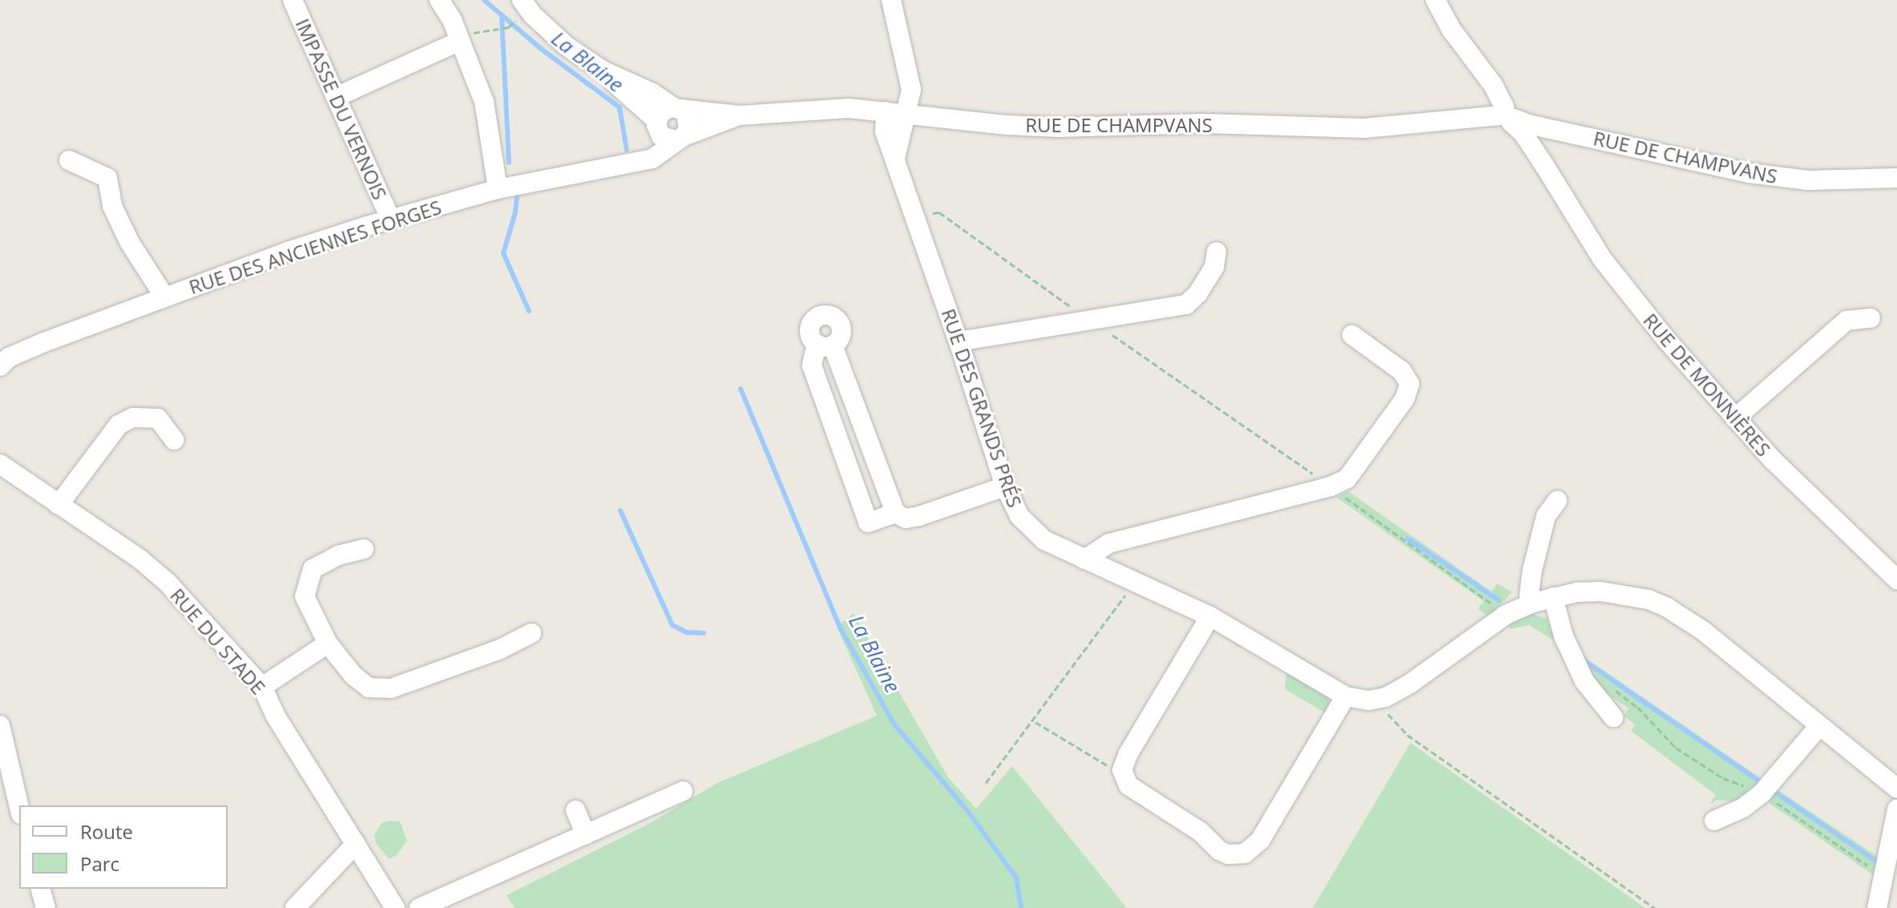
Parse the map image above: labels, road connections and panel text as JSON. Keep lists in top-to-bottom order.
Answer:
{
  "streets": {
    "street": [
      "IMPASSE DU VERNOIS",
      "RUE DE CHAMPVANS",
      "RUE DES ANCIENNES FORGES",
      "RUE DE MONNIÈRES",
      "RUE DES GRANDS PRÉS",
      "RUE DU STADE"
    ]
  },
  "crossings": [
    ["IMPASSE DU VERNOIS", "RUE DES ANCIENNES FORGES"],
    ["RUE DE CHAMPVANS", "RUE DES ANCIENNES FORGES"],
    ["RUE DE CHAMPVANS", "RUE DE MONNIÈRES"],
    ["RUE DE CHAMPVANS", "RUE DES GRANDS PRÉS"]
  ],
  "water": ["La Blaine"],
  "legend": ["Route", "Parc"]
}
